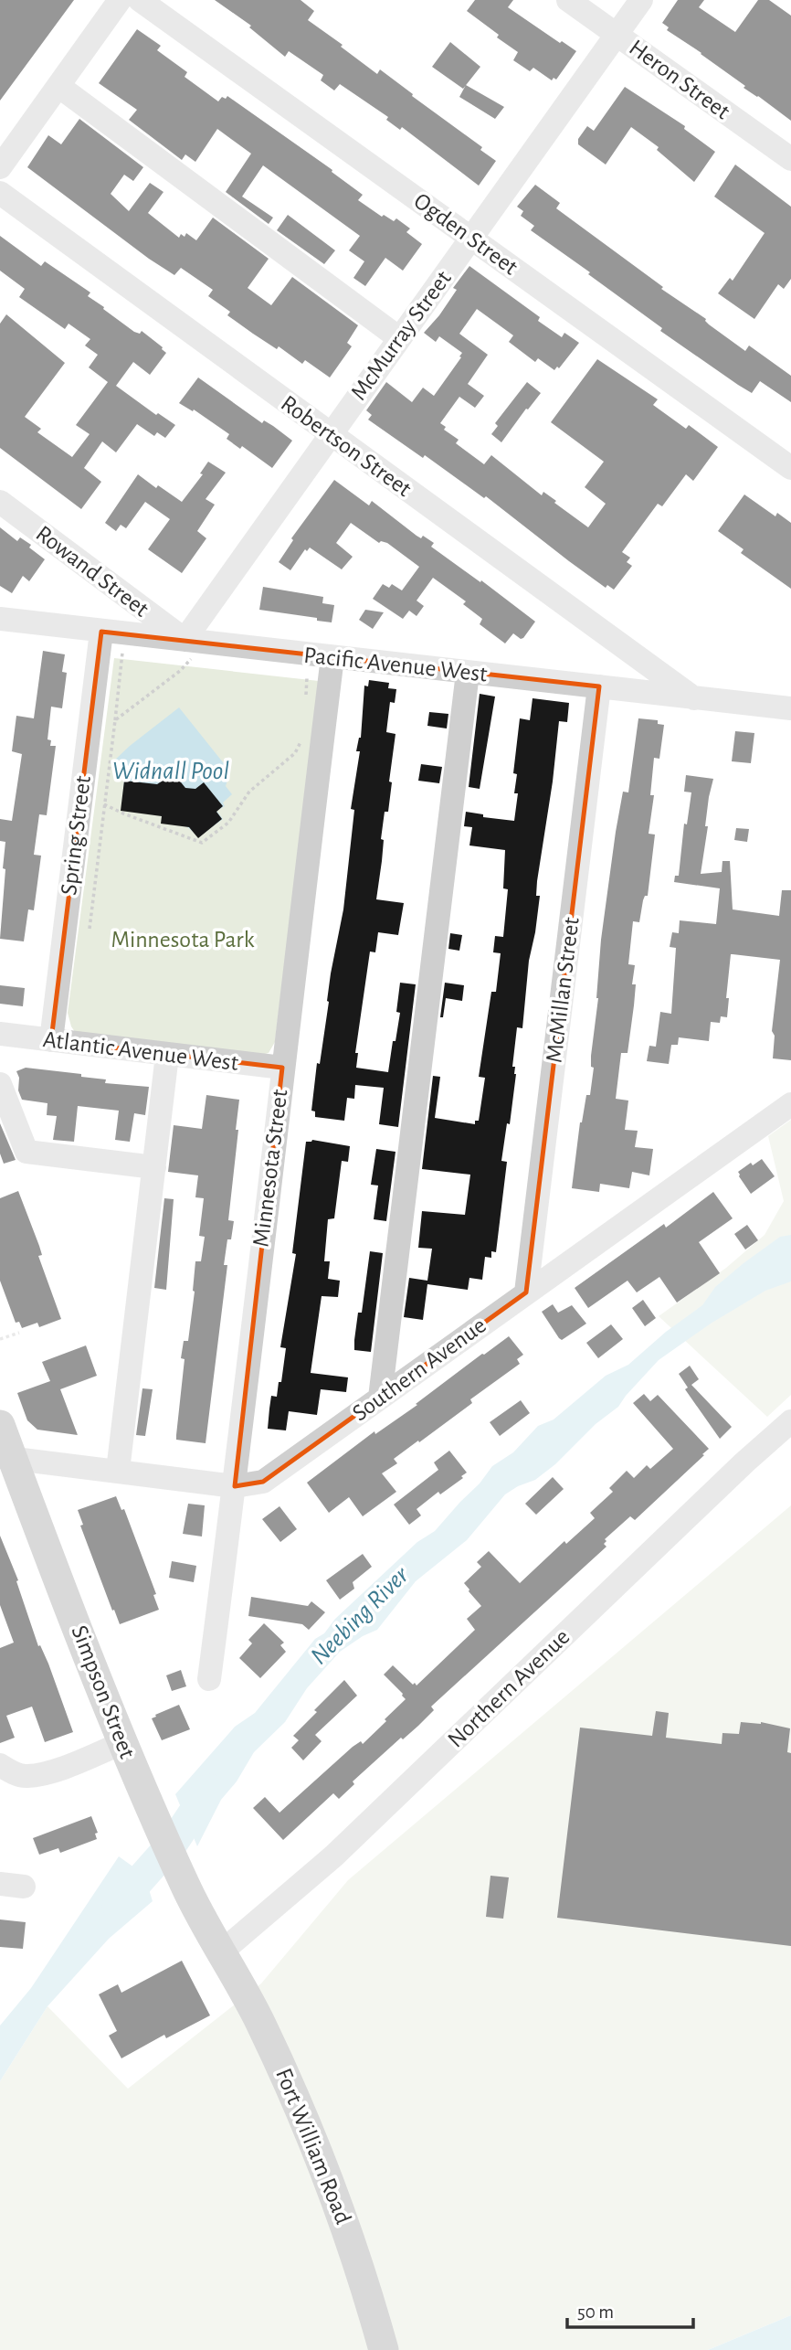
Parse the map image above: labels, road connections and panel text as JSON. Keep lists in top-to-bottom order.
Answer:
{
  "streets": {
    "main road": ["Simpson Street", "Fort William Road"],
    "street": [
      "Heron Street",
      "Ogden Street",
      "McMurray Street",
      "Robertson Street",
      "Rowand Street",
      "Pacific Avenue West",
      "Spring Street",
      "McMillan Street",
      "Atlantic Avenue West",
      "Minnesota Street",
      "Southern Avenue",
      "Northern Avenue"
    ]
  },
  "crossings": [
    ["Heron Street", "McMurray Street"],
    ["Ogden Street", "McMurray Street"],
    ["McMurray Street", "Robertson Street"],
    ["McMurray Street", "Rowand Street"],
    ["McMurray Street", "Pacific Avenue West"],
    ["Robertson Street", "Pacific Avenue West"],
    ["Rowand Street", "Pacific Avenue West"],
    ["Pacific Avenue West", "Spring Street"],
    ["Pacific Avenue West", "McMillan Street"],
    ["Pacific Avenue West", "Minnesota Street"],
    ["Spring Street", "Atlantic Avenue West"],
    ["McMillan Street", "Southern Avenue"],
    ["Atlantic Avenue West", "Minnesota Street"],
    ["Minnesota Street", "Southern Avenue"],
    ["Southern Avenue", "Simpson Street"],
    ["Northern Avenue", "Simpson Street"],
    ["Northern Avenue", "Fort William Road"],
    ["Simpson Street", "Fort William Road"]
  ],
  "water": ["Widnall Pool", "Neebing River"],
  "parks": ["Minnesota Park"],
  "scale_bar": "50 m"
}
